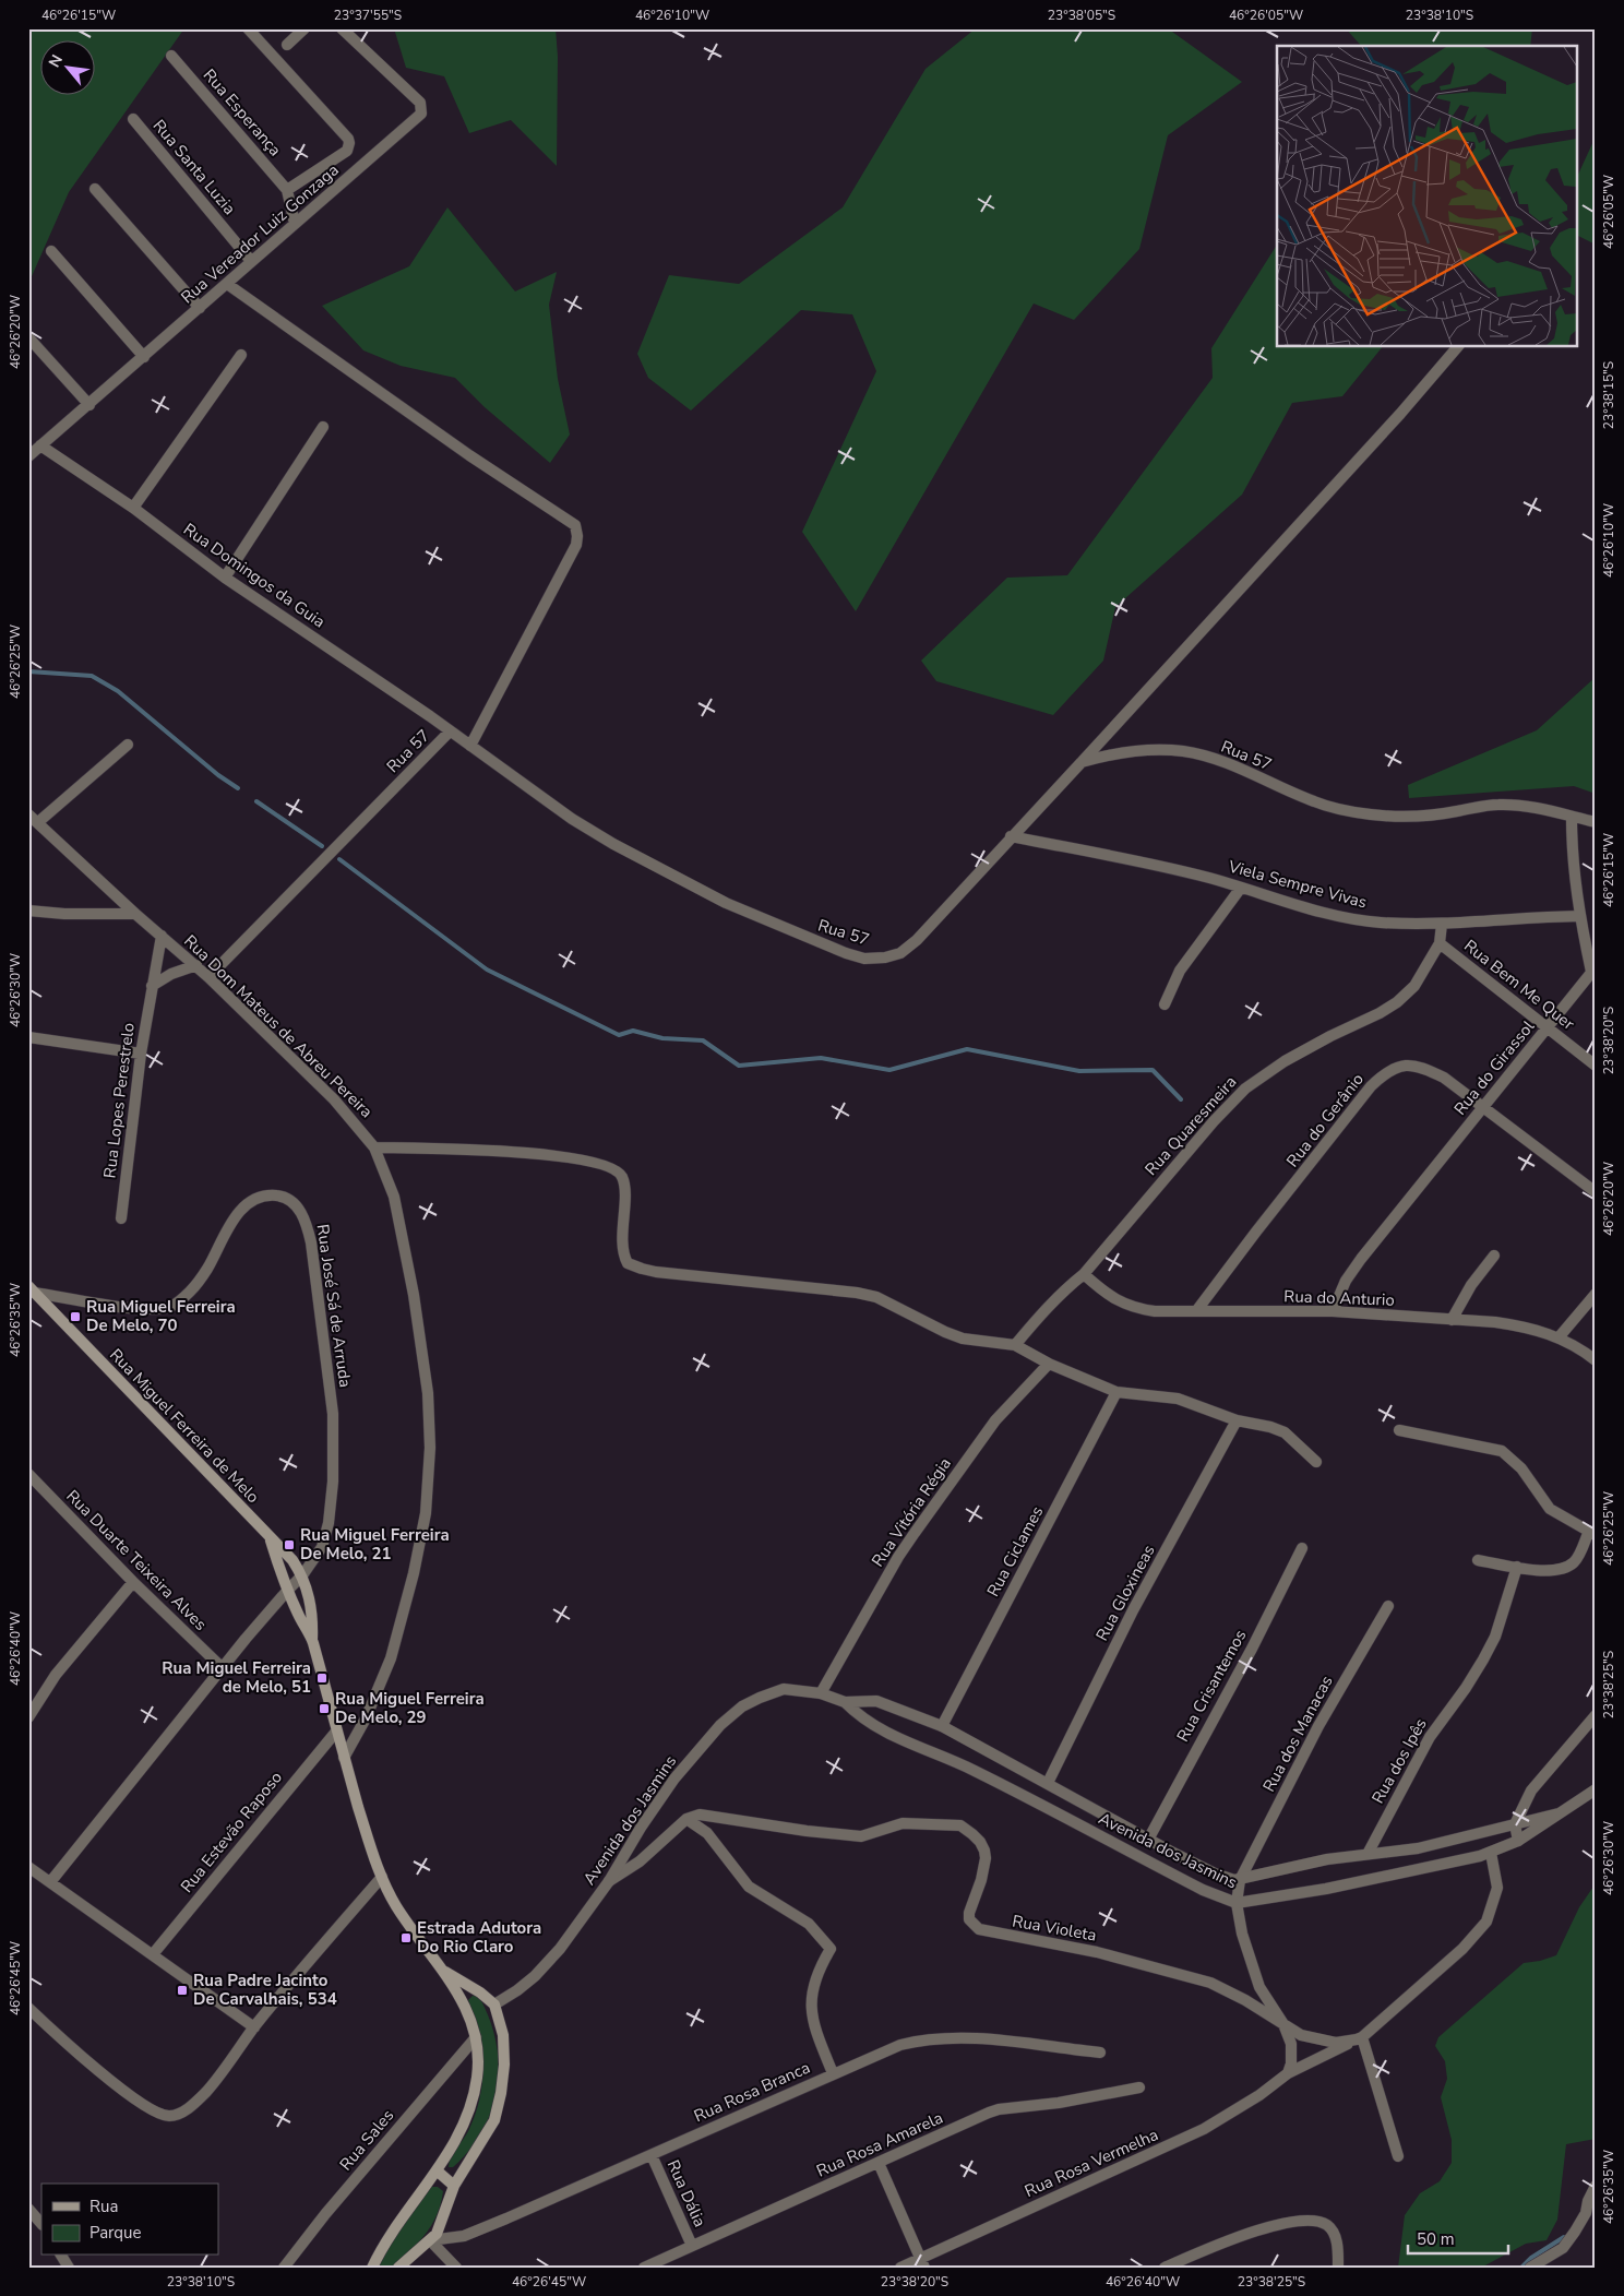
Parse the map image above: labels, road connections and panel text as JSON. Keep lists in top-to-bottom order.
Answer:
{
  "streets": {
    "main road": ["Rua Miguel Ferreira de Melo"],
    "street": [
      "Rua Esperança",
      "Rua Santa Luzia",
      "Rua Vereador Luiz Gonzaga",
      "Rua Domingos da Guia",
      "Rua 57",
      "Viela Sempre Vivas",
      "Rua Bem Me Quer",
      "Rua Dom Mateus de Abreu Pereira",
      "Rua do Girassol",
      "Rua Lopes Perestrelo",
      "Rua do Gerânio",
      "Rua Quaresmeira",
      "Rua do Anturio",
      "Rua José Sá de Arruda",
      "Rua Vitória Régia",
      "Rua Ciclames",
      "Rua Duarte Teixeira Alves",
      "Rua Gloxineas",
      "Rua Crisantemos",
      "Rua dos Manacas",
      "Rua dos Ipês",
      "Avenida dos Jasmins",
      "Rua Estevão Raposo",
      "Rua Violeta",
      "Rua Rosa Branca",
      "Rua Sales",
      "Rua Rosa Amarela",
      "Rua Rosa Vermelha",
      "Rua Dália"
    ]
  },
  "crossings": [
    ["Rua Esperança", "Rua Vereador Luiz Gonzaga"],
    ["Rua Santa Luzia", "Rua Vereador Luiz Gonzaga"],
    ["Rua Vereador Luiz Gonzaga", "Rua Domingos da Guia"],
    ["Rua Domingos da Guia", "Rua 57"],
    ["Rua 57", "Viela Sempre Vivas"],
    ["Rua 57", "Rua Dom Mateus de Abreu Pereira"],
    ["Rua 57", "Rua do Girassol"],
    ["Viela Sempre Vivas", "Rua Bem Me Quer"],
    ["Viela Sempre Vivas", "Rua do Girassol"],
    ["Rua Bem Me Quer", "Rua do Girassol"],
    ["Rua Bem Me Quer", "Rua Quaresmeira"],
    ["Rua Dom Mateus de Abreu Pereira", "Rua Lopes Perestrelo"],
    ["Rua Dom Mateus de Abreu Pereira", "Rua Miguel Ferreira de Melo"],
    ["Rua do Girassol", "Rua do Gerânio"],
    ["Rua do Girassol", "Rua do Anturio"],
    ["Rua do Gerânio", "Rua do Anturio"],
    ["Rua Quaresmeira", "Rua do Anturio"],
    ["Rua José Sá de Arruda", "Rua Miguel Ferreira de Melo"],
    ["Rua José Sá de Arruda", "Rua Duarte Teixeira Alves"],
    ["Rua Miguel Ferreira de Melo", "Rua Estevão Raposo"],
    ["Rua Vitória Régia", "Avenida dos Jasmins"],
    ["Rua Ciclames", "Avenida dos Jasmins"],
    ["Rua Gloxineas", "Avenida dos Jasmins"],
    ["Rua Crisantemos", "Avenida dos Jasmins"],
    ["Rua dos Manacas", "Avenida dos Jasmins"],
    ["Rua dos Ipês", "Avenida dos Jasmins"],
    ["Rua Violeta", "Rua Rosa Vermelha"],
    ["Rua Rosa Branca", "Rua Dália"],
    ["Rua Rosa Amarela", "Rua Dália"]
  ],
  "places": {
    "transit": [
      "Rua Miguel Ferreira De Melo, 70",
      "Rua Miguel Ferreira De Melo, 21",
      "Rua Miguel Ferreira de Melo, 51",
      "Rua Miguel Ferreira De Melo, 29",
      "Estrada Adutora Do Rio Claro",
      "Rua Padre Jacinto De Carvalhais, 534"
    ]
  },
  "legend": ["Rua", "Parque"],
  "scale_bar": "50 m",
  "north": "top left",
  "coordinates": [
    "46°26'15\"W",
    "23°37'55\"S",
    "46°26'10\"W",
    "23°38'05\"S",
    "46°26'05\"W",
    "23°38'10\"S",
    "46°26'20\"W",
    "23°38'15\"S",
    "46°26'25\"W",
    "46°26'30\"W",
    "23°38'20\"S",
    "46°26'35\"W",
    "46°26'40\"W",
    "23°38'25\"S",
    "46°26'45\"W"
  ]
}
